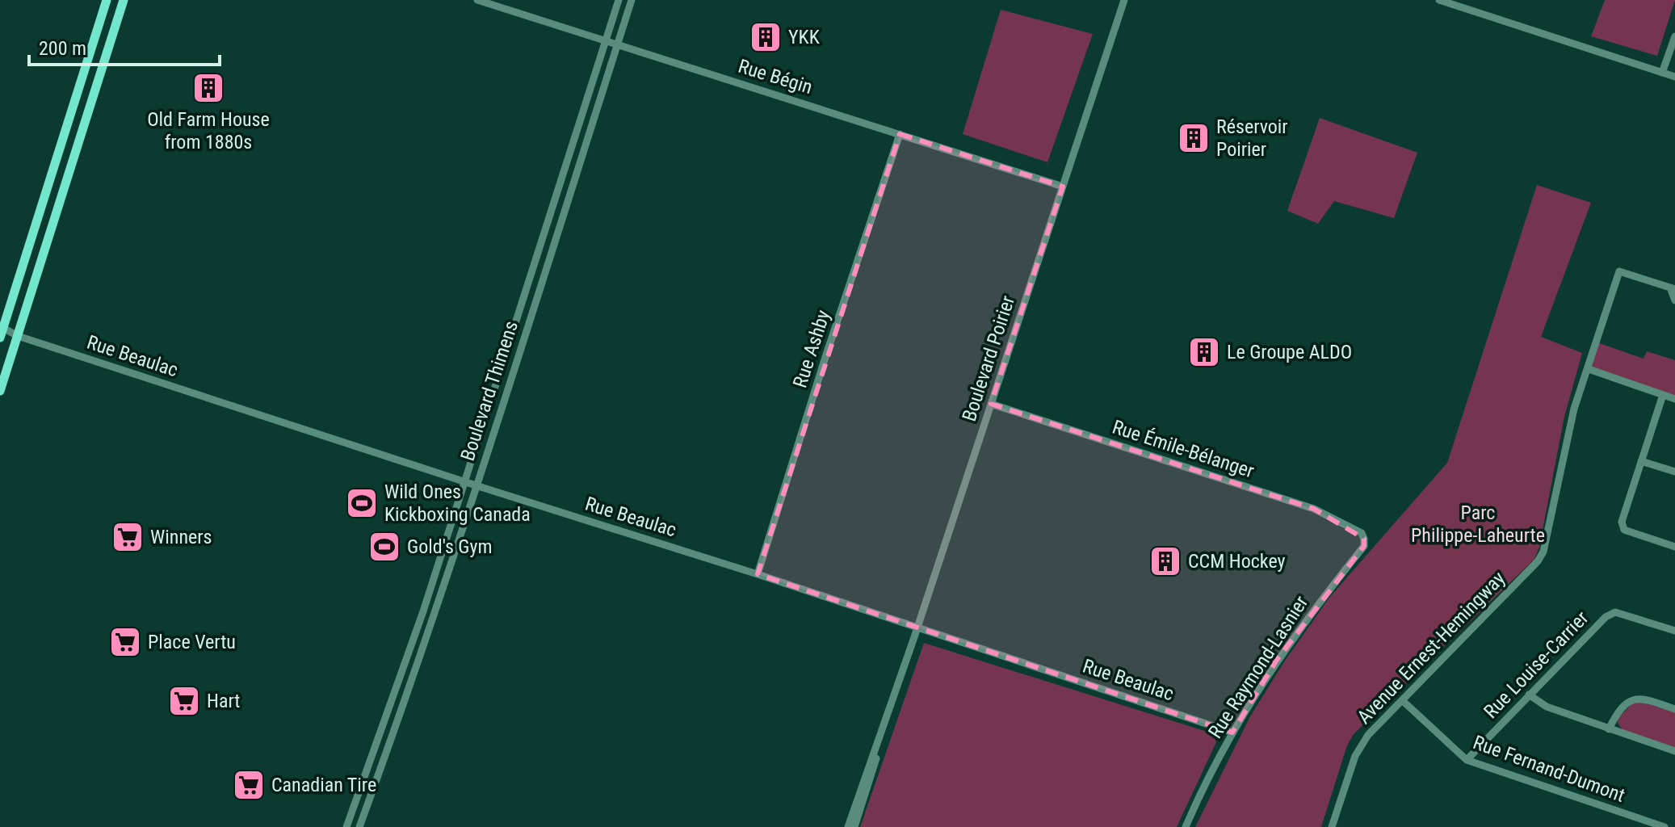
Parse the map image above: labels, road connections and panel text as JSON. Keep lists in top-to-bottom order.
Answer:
{
  "streets": {
    "street": [
      "Rue Bégin",
      "Rue Ashby",
      "Rue Beaulac",
      "Boulevard Poirier",
      "Boulevard Thimens",
      "Rue Émile-Bélanger",
      "Avenue Ernest-Hemingway",
      "Rue Louise-Carrier",
      "Rue Raymond-Lasnier",
      "Rue Fernand-Dumont"
    ]
  },
  "crossings": [
    ["Rue Bégin", "Rue Ashby"],
    ["Rue Bégin", "Boulevard Poirier"],
    ["Rue Bégin", "Boulevard Thimens"],
    ["Rue Ashby", "Rue Beaulac"],
    ["Rue Beaulac", "Boulevard Poirier"],
    ["Rue Beaulac", "Boulevard Thimens"],
    ["Rue Beaulac", "Rue Raymond-Lasnier"],
    ["Boulevard Poirier", "Rue Émile-Bélanger"],
    ["Rue Émile-Bélanger", "Rue Raymond-Lasnier"],
    ["Avenue Ernest-Hemingway", "Rue Fernand-Dumont"],
    ["Rue Louise-Carrier", "Rue Fernand-Dumont"]
  ],
  "parks": ["Parc Philippe-Laheurte"],
  "places": {
    "building": [
      "YKK",
      "Old Farm House from 1880s",
      "Réservoir Poirier",
      "Le Groupe ALDO",
      "CCM Hockey"
    ],
    "sports": ["Wild Ones Kickboxing Canada", "Gold's Gym"],
    "supermarket": [
      "Winners",
      "Place Vertu",
      "Hart",
      "Canadian Tire"
    ]
  },
  "scale_bar": "200 m"
}
